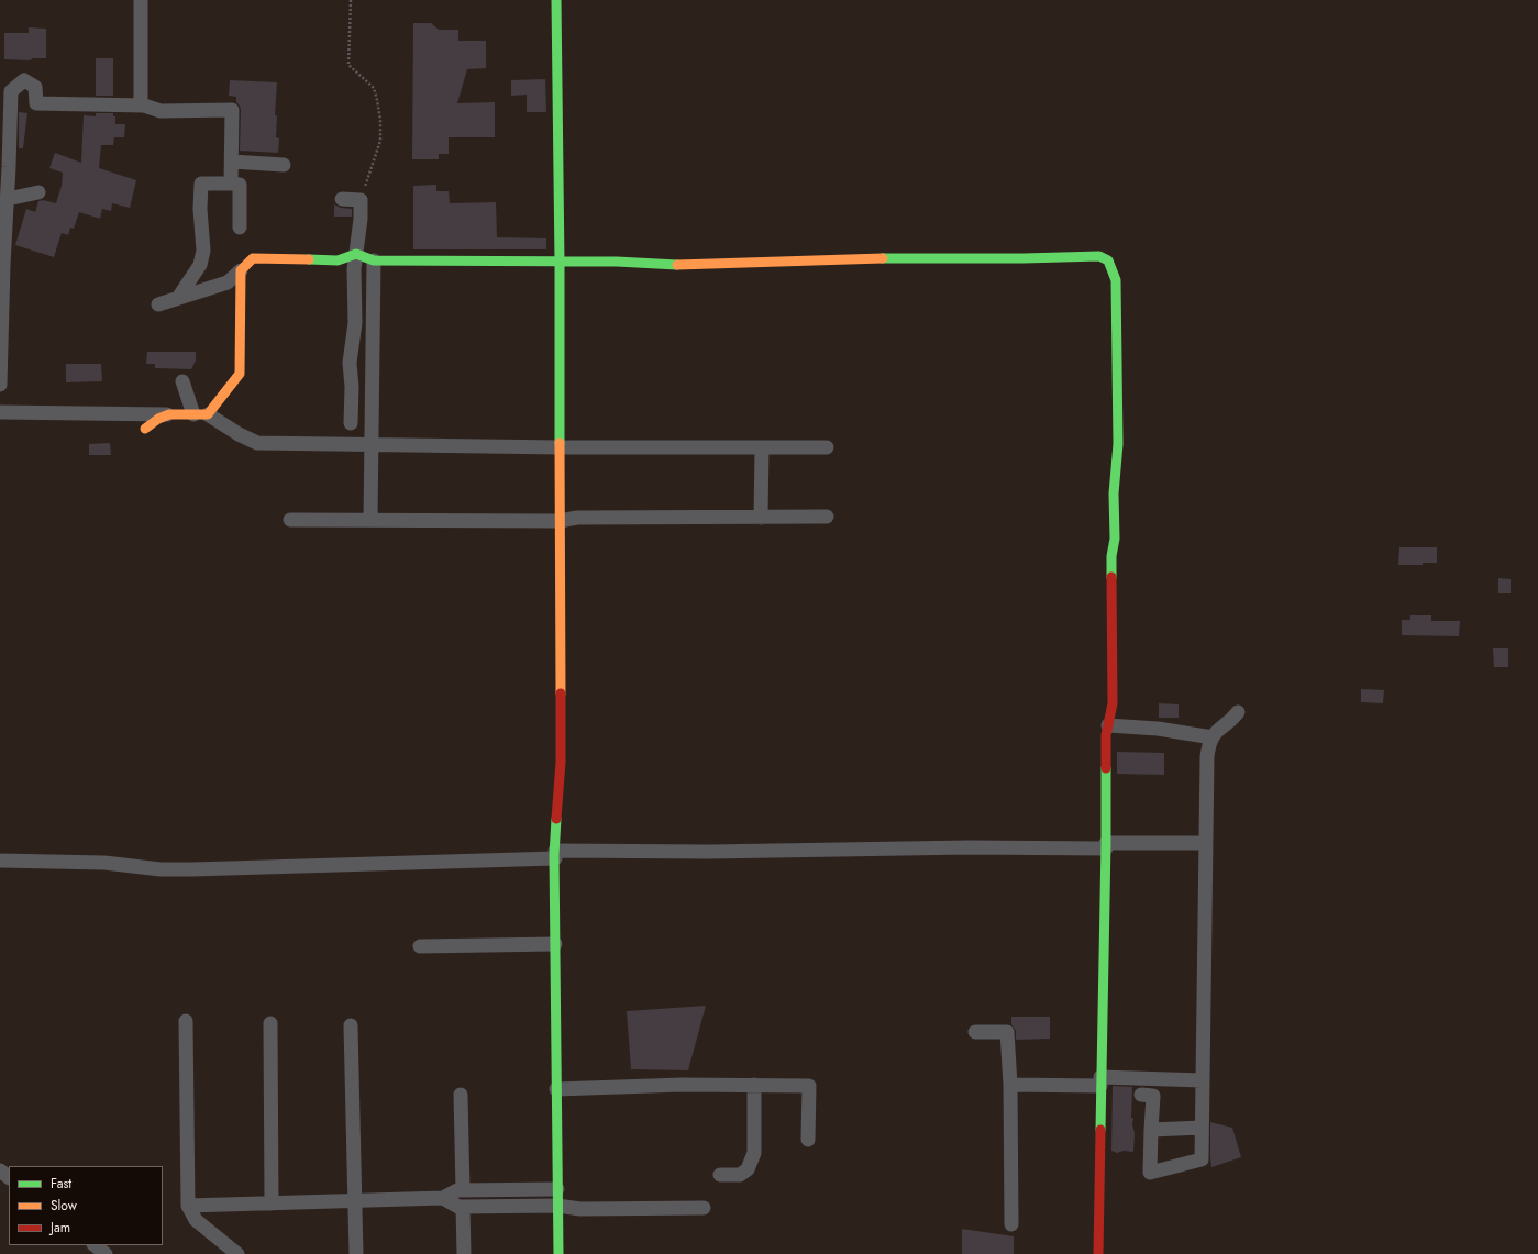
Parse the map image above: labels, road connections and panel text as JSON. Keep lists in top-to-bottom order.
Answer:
{
  "legend": ["Fast", "Slow", "Jam"]
}
